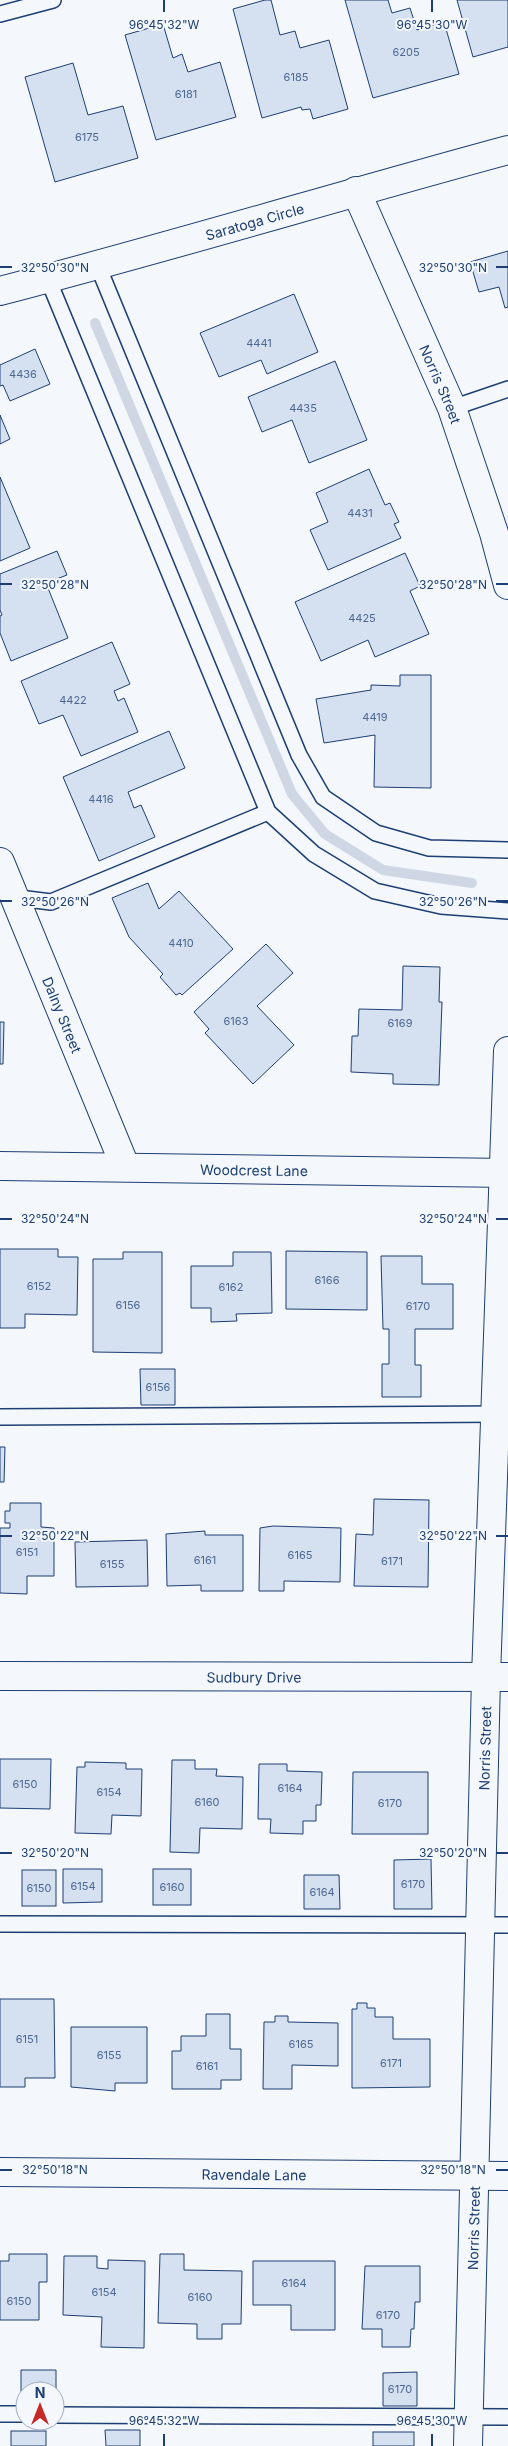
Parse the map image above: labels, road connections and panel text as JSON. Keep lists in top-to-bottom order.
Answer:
{
  "streets": {
    "street": [
      "Saratoga Circle",
      "Norris Street",
      "Dalny Street",
      "Woodcrest Lane",
      "Sudbury Drive",
      "Ravendale Lane"
    ]
  },
  "crossings": [
    ["Saratoga Circle", "Norris Street"],
    ["Norris Street", "Woodcrest Lane"],
    ["Norris Street", "Sudbury Drive"],
    ["Norris Street", "Ravendale Lane"],
    ["Dalny Street", "Woodcrest Lane"]
  ],
  "house_numbers": [
    "6205",
    "6185",
    "6181",
    "6175",
    "4441",
    "4436",
    "4435",
    "4431",
    "4425",
    "4422",
    "4419",
    "4416",
    "4410",
    "6163",
    "6169",
    "6166",
    "6152",
    "6162",
    "6156",
    "6170",
    "6156",
    "6151",
    "6165",
    "6161",
    "6171",
    "6155",
    "6150",
    "6164",
    "6154",
    "6160",
    "6170",
    "6170",
    "6154",
    "6160",
    "6150",
    "6164",
    "6151",
    "6165",
    "6155",
    "6171",
    "6161",
    "6164",
    "6154",
    "6160",
    "6150",
    "6170",
    "6170"
  ],
  "north": "top",
  "coordinates": [
    "96°45'32\"W",
    "96°45'30\"W",
    "32°50'30\"N",
    "32°50'28\"N",
    "32°50'26\"N",
    "32°50'24\"N",
    "32°50'22\"N",
    "32°50'20\"N",
    "32°50'18\"N"
  ]
}
